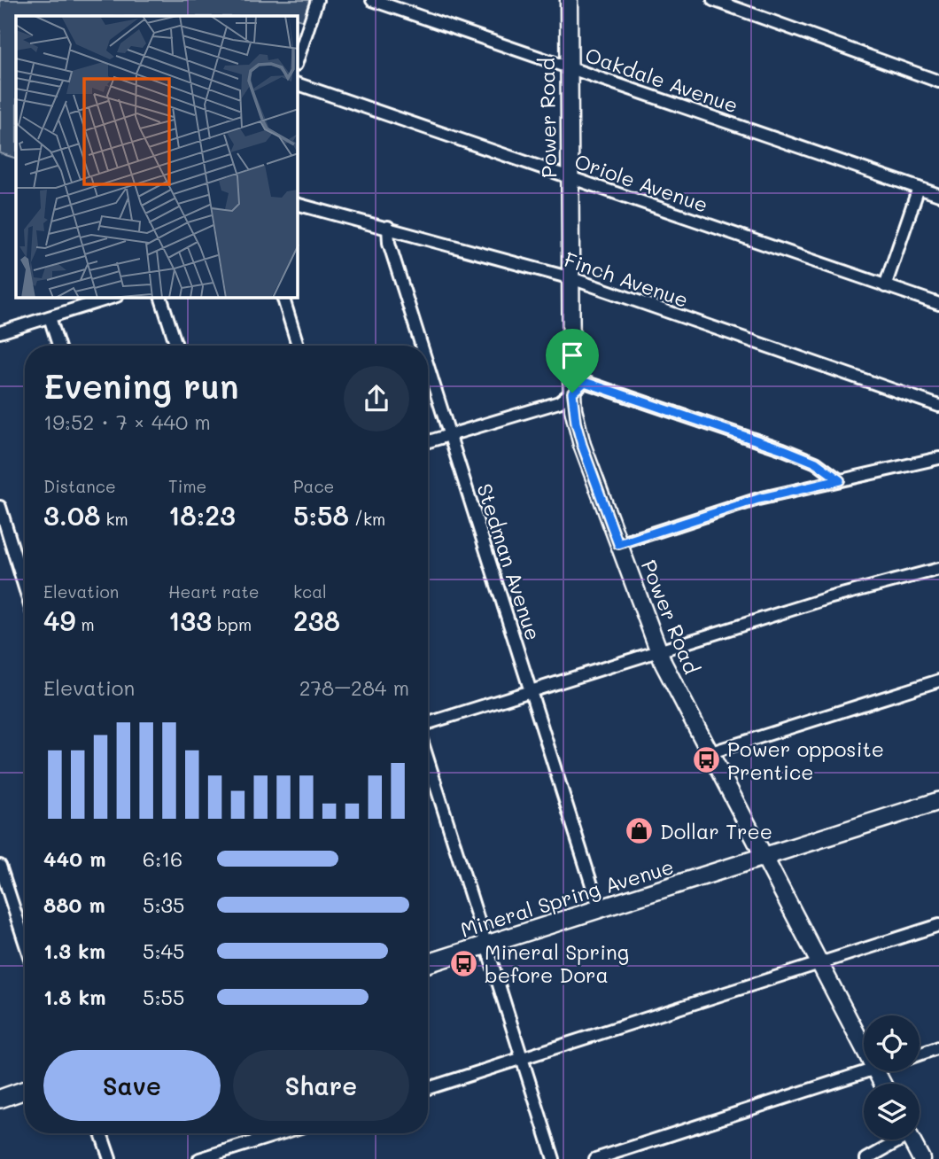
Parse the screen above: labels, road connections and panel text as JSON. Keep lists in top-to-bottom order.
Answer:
{
  "streets": {
    "main road": ["Power Road", "Mineral Spring Avenue"],
    "street": [
      "Oakdale Avenue",
      "Oriole Avenue",
      "Finch Avenue",
      "Stedman Avenue"
    ]
  },
  "crossings": [
    ["Oakdale Avenue", "Power Road"],
    ["Power Road", "Oriole Avenue"],
    ["Power Road", "Finch Avenue"],
    ["Power Road", "Mineral Spring Avenue"],
    ["Finch Avenue", "Stedman Avenue"],
    ["Stedman Avenue", "Mineral Spring Avenue"]
  ],
  "places": {
    "bus stop": ["Power opposite Prentice", "Mineral Spring before Dora"],
    "shop": ["Dollar Tree"]
  },
  "page": {
    "heading": ["Evening run", "19:52 · 7 × 440 m"],
    "stats": [
      ["Distance", "3.08 km"],
      ["Time", "18:23"],
      ["Pace", "5:58 /km"],
      ["Elevation", "49 m"],
      ["Heart rate", "133 bpm"],
      ["kcal", "238"]
    ],
    "chart": ["Elevation", "278–284 m"],
    "list": [
      {
        "name": "440 m",
        "note": "6:16"
      },
      {
        "name": "880 m",
        "note": "5:35"
      },
      {
        "name": "1.3 km",
        "note": "5:45"
      },
      {
        "name": "1.8 km",
        "note": "5:55"
      }
    ],
    "buttons": ["Save", "Share"]
  }
}
